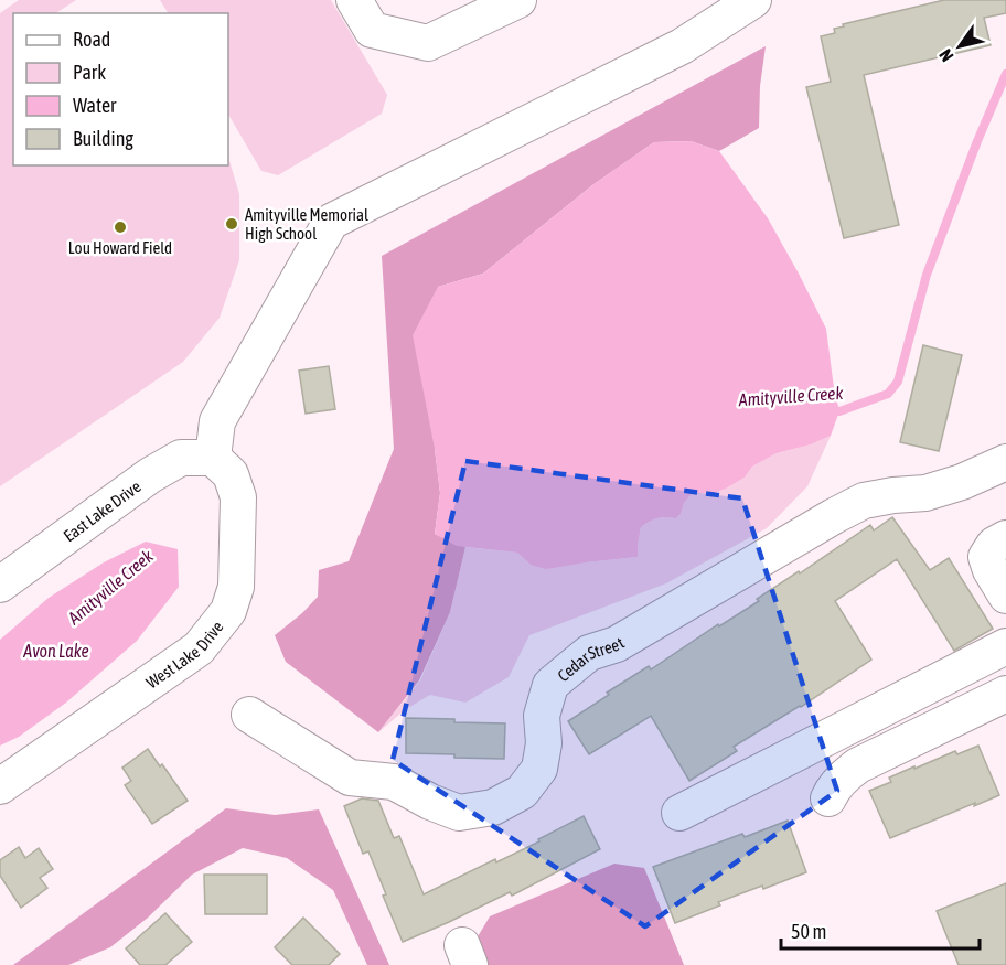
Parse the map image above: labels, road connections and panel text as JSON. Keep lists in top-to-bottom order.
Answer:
{
  "streets": {
    "street": ["East Lake Drive", "West Lake Drive", "Cedar Street"]
  },
  "crossings": [
    ["East Lake Drive", "West Lake Drive"]
  ],
  "water": ["Amityville Creek", "Avon Lake"],
  "places": ["Amityville Memorial High School", "Lou Howard Field"],
  "legend": [
    "Road",
    "Park",
    "Water",
    "Building"
  ],
  "scale_bar": "50 m",
  "north": "bottom left"
}
